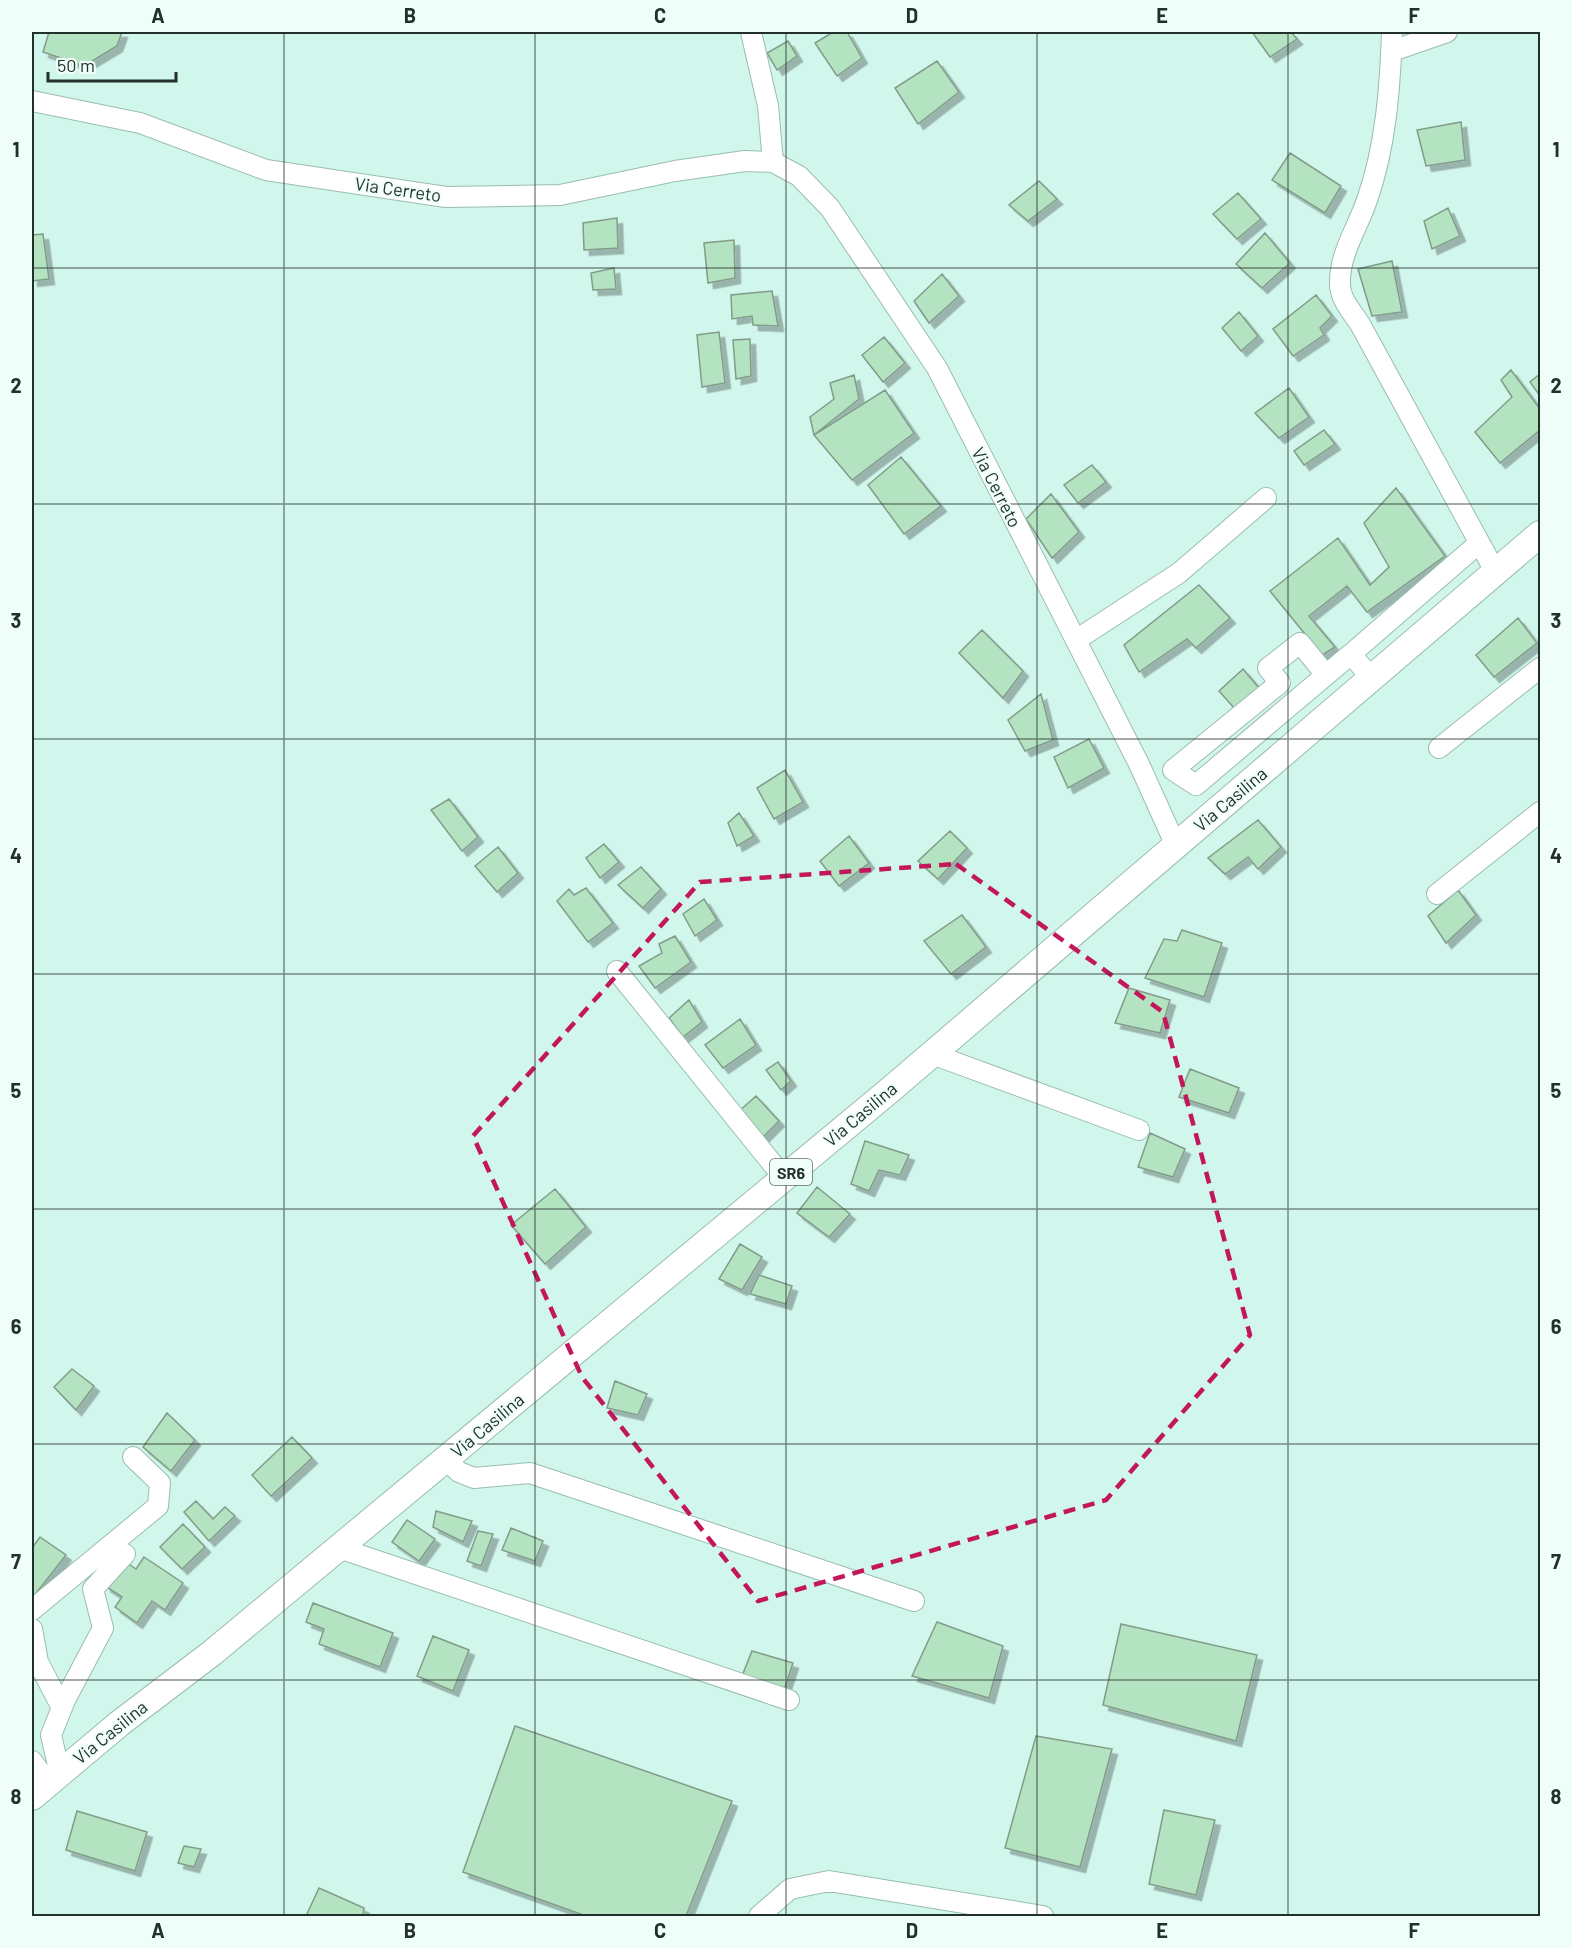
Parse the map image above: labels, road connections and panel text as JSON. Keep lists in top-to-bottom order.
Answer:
{
  "streets": {
    "main road": ["Via Casilina", "SR6"],
    "street": ["Via Cerreto"]
  },
  "crossings": [
    ["Via Cerreto", "Via Casilina"]
  ],
  "scale_bar": "50 m",
  "grid": {
    "columns": [
      "A",
      "B",
      "C",
      "D",
      "E",
      "F"
    ],
    "rows": [
      "1",
      "2",
      "3",
      "4",
      "5",
      "6",
      "7",
      "8"
    ]
  }
}
